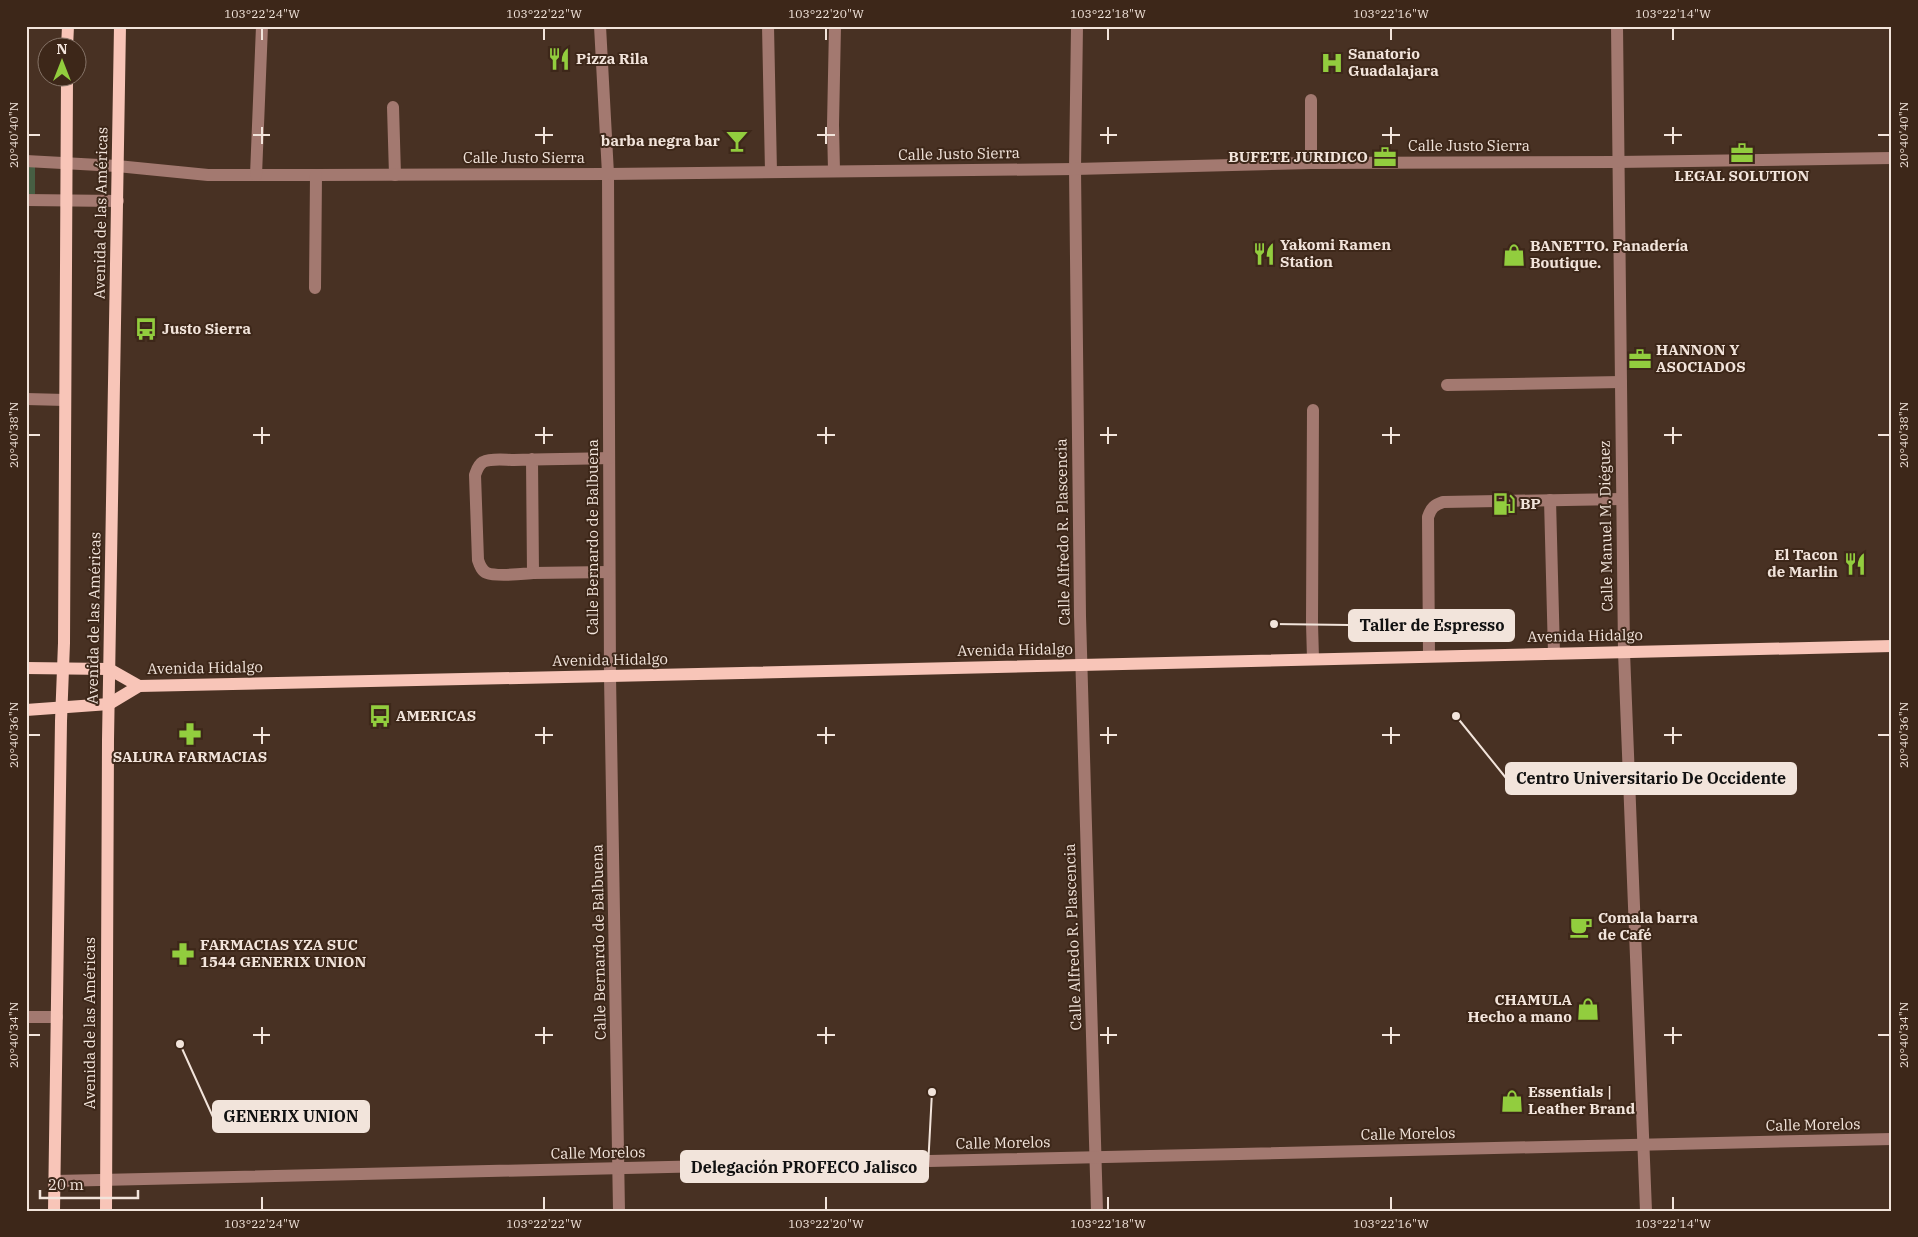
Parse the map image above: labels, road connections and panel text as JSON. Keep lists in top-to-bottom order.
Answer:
{
  "streets": {
    "main road": ["Avenida de las Américas", "Avenida Hidalgo"],
    "street": [
      "Calle Justo Sierra",
      "Calle Manuel M. Diéguez",
      "Calle Alfredo R. Plascencia",
      "Calle Bernardo de Balbuena",
      "Calle Morelos"
    ]
  },
  "crossings": [
    ["Calle Justo Sierra", "Avenida de las Américas"],
    ["Calle Justo Sierra", "Calle Manuel M. Diéguez"],
    ["Calle Justo Sierra", "Calle Alfredo R. Plascencia"],
    ["Calle Justo Sierra", "Calle Bernardo de Balbuena"],
    ["Avenida de las Américas", "Avenida Hidalgo"],
    ["Avenida de las Américas", "Calle Morelos"],
    ["Calle Manuel M. Diéguez", "Avenida Hidalgo"],
    ["Calle Manuel M. Diéguez", "Calle Morelos"],
    ["Calle Alfredo R. Plascencia", "Avenida Hidalgo"],
    ["Calle Alfredo R. Plascencia", "Calle Morelos"],
    ["Calle Bernardo de Balbuena", "Avenida Hidalgo"],
    ["Calle Bernardo de Balbuena", "Calle Morelos"]
  ],
  "places": {
    "restaurant": ["Pizza Rila", "Yakomi Ramen Station", "El Tacon de Marlin"],
    "hospital": ["Sanatorio Guadalajara"],
    "bar": ["barba negra bar"],
    "office": ["LEGAL SOLUTION", "BUFETE JURIDICO", "HANNON Y ASOCIADOS"],
    "shop": ["BANETTO. Panadería Boutique.", "CHAMULA Hecho a mano", "Essentials | Leather Brand"],
    "bus stop": ["Justo Sierra", "AMERICAS"],
    "fuel station": ["BP"],
    "other": [
      "Taller de Espresso",
      "Centro Universitario De Occidente",
      "GENERIX UNION",
      "Delegación PROFECO Jalisco"
    ],
    "pharmacy": ["SALURA FARMACIAS", "FARMACIAS YZA SUC 1544 GENERIX UNION"],
    "cafe": ["Comala barra de Café"]
  },
  "scale_bar": "20 m",
  "north": "top",
  "coordinates": [
    "103°22'24\"W",
    "103°22'22\"W",
    "103°22'20\"W",
    "103°22'18\"W",
    "103°22'16\"W",
    "103°22'14\"W",
    "20°40'40\"N",
    "20°40'38\"N",
    "20°40'36\"N",
    "20°40'34\"N"
  ]
}
